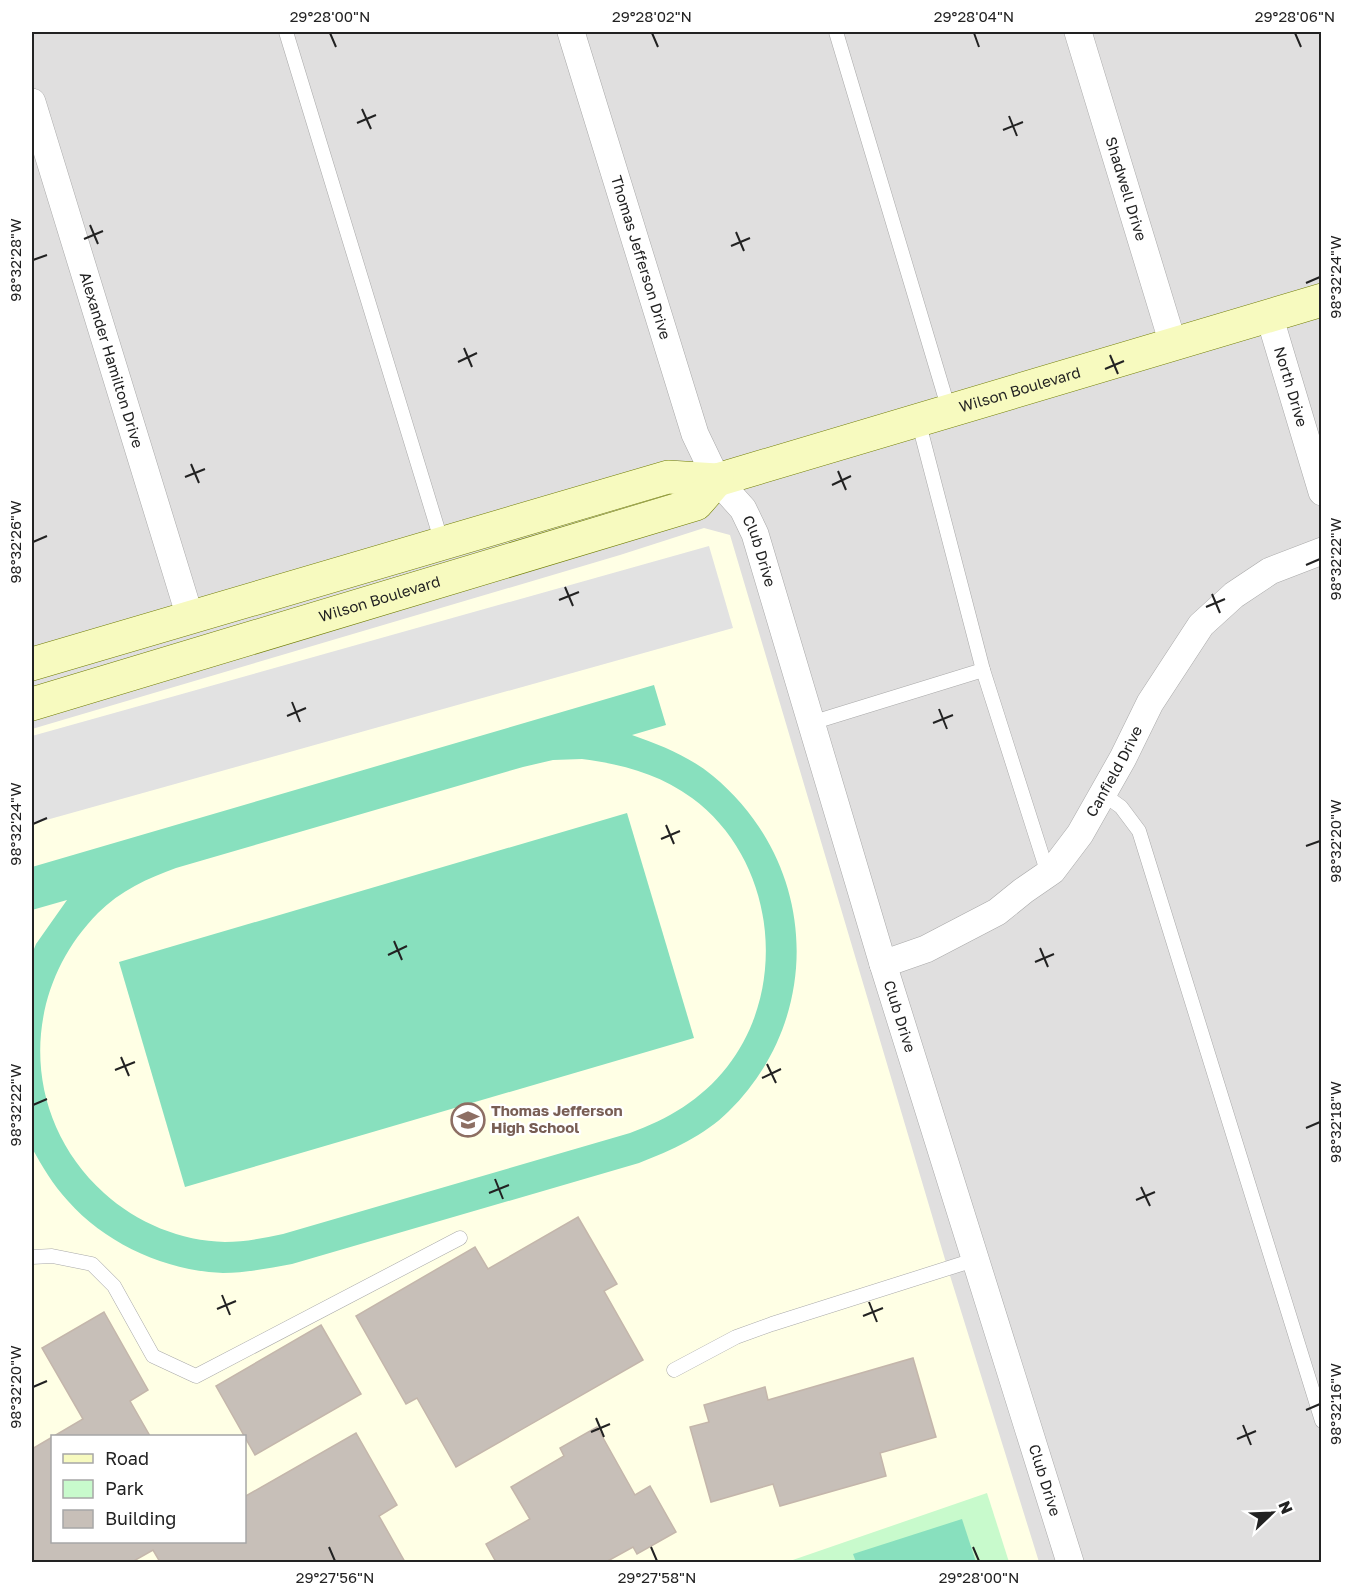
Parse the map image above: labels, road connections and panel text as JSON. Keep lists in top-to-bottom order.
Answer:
{
  "streets": {
    "street": [
      "Shadwell Drive",
      "Thomas Jefferson Drive",
      "Alexander Hamilton Drive",
      "North Drive",
      "Wilson Boulevard",
      "Club Drive",
      "Canfield Drive"
    ]
  },
  "crossings": [
    ["Shadwell Drive", "Wilson Boulevard"],
    ["Thomas Jefferson Drive", "Wilson Boulevard"],
    ["Thomas Jefferson Drive", "Club Drive"],
    ["Alexander Hamilton Drive", "Wilson Boulevard"],
    ["North Drive", "Wilson Boulevard"],
    ["Wilson Boulevard", "Club Drive"],
    ["Club Drive", "Canfield Drive"]
  ],
  "places": {
    "school or university": ["Thomas Jefferson High School"]
  },
  "legend": ["Road", "Park", "Building"],
  "north": "top right",
  "coordinates": [
    "29°28'00\"N",
    "29°28'02\"N",
    "29°28'04\"N",
    "29°28'06\"N",
    "98°32'28\"W",
    "98°32'24\"W",
    "98°32'26\"W",
    "98°32'22\"W",
    "98°32'20\"W",
    "98°32'18\"W",
    "98°32'16\"W",
    "29°27'56\"N",
    "29°27'58\"N"
  ]
}
